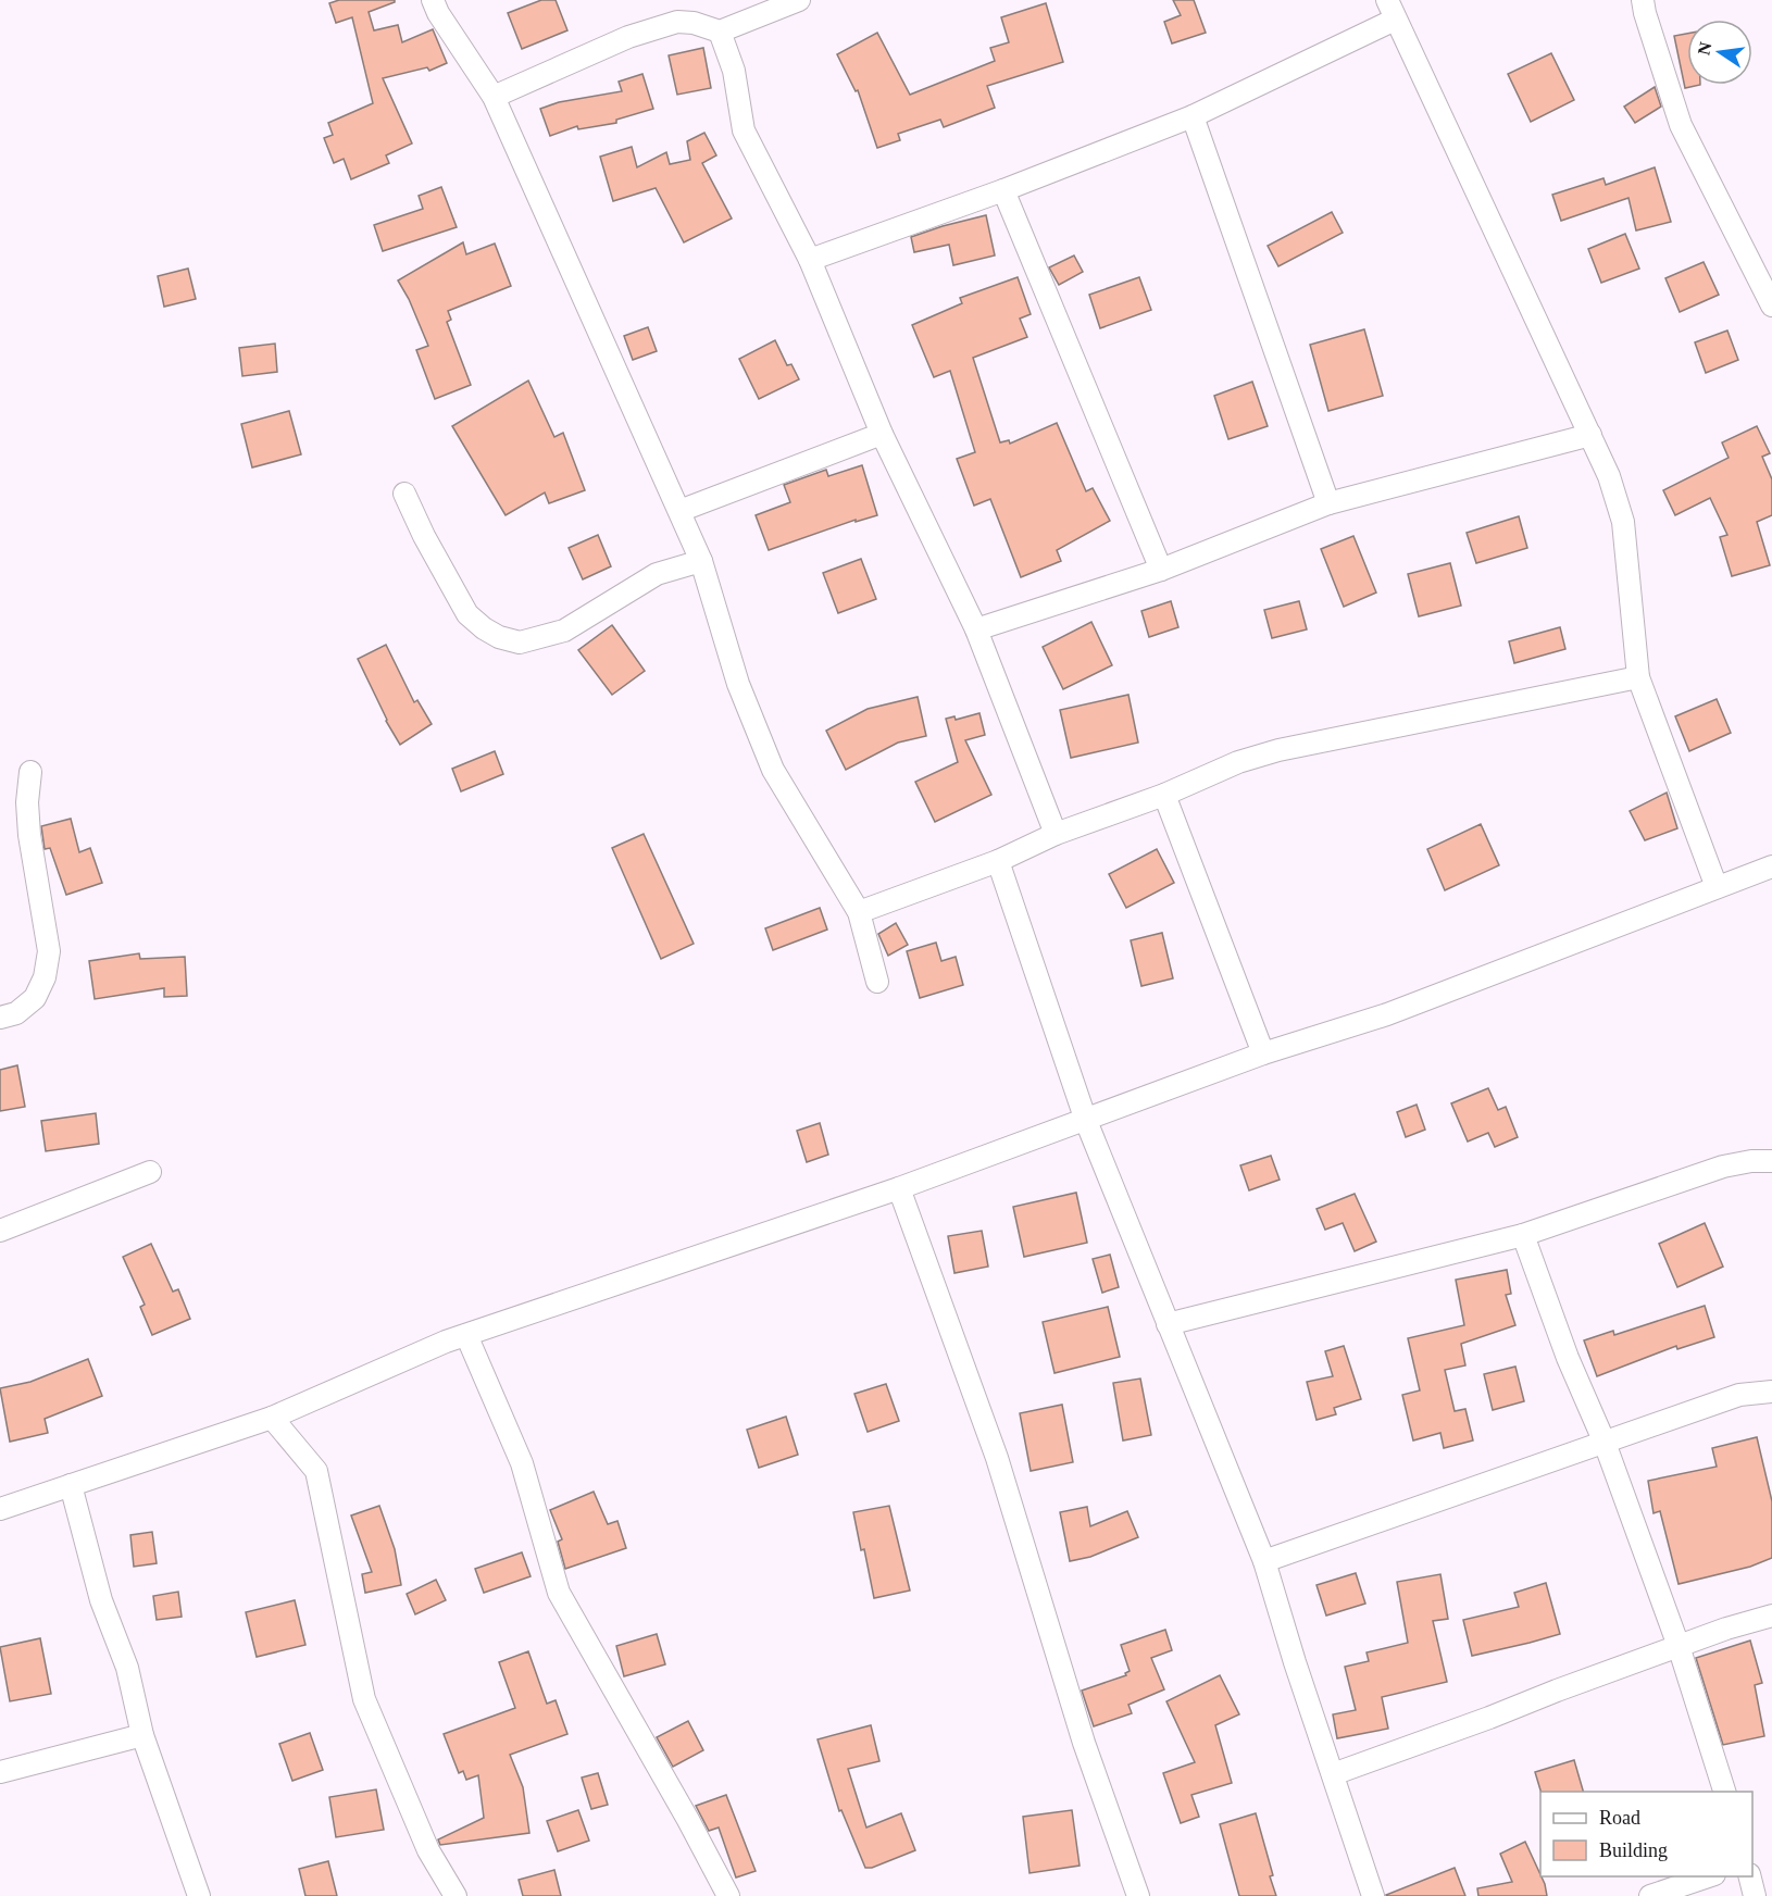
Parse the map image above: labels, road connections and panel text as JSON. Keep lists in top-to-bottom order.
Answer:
{
  "legend": ["Road", "Building"],
  "north": "left"
}
